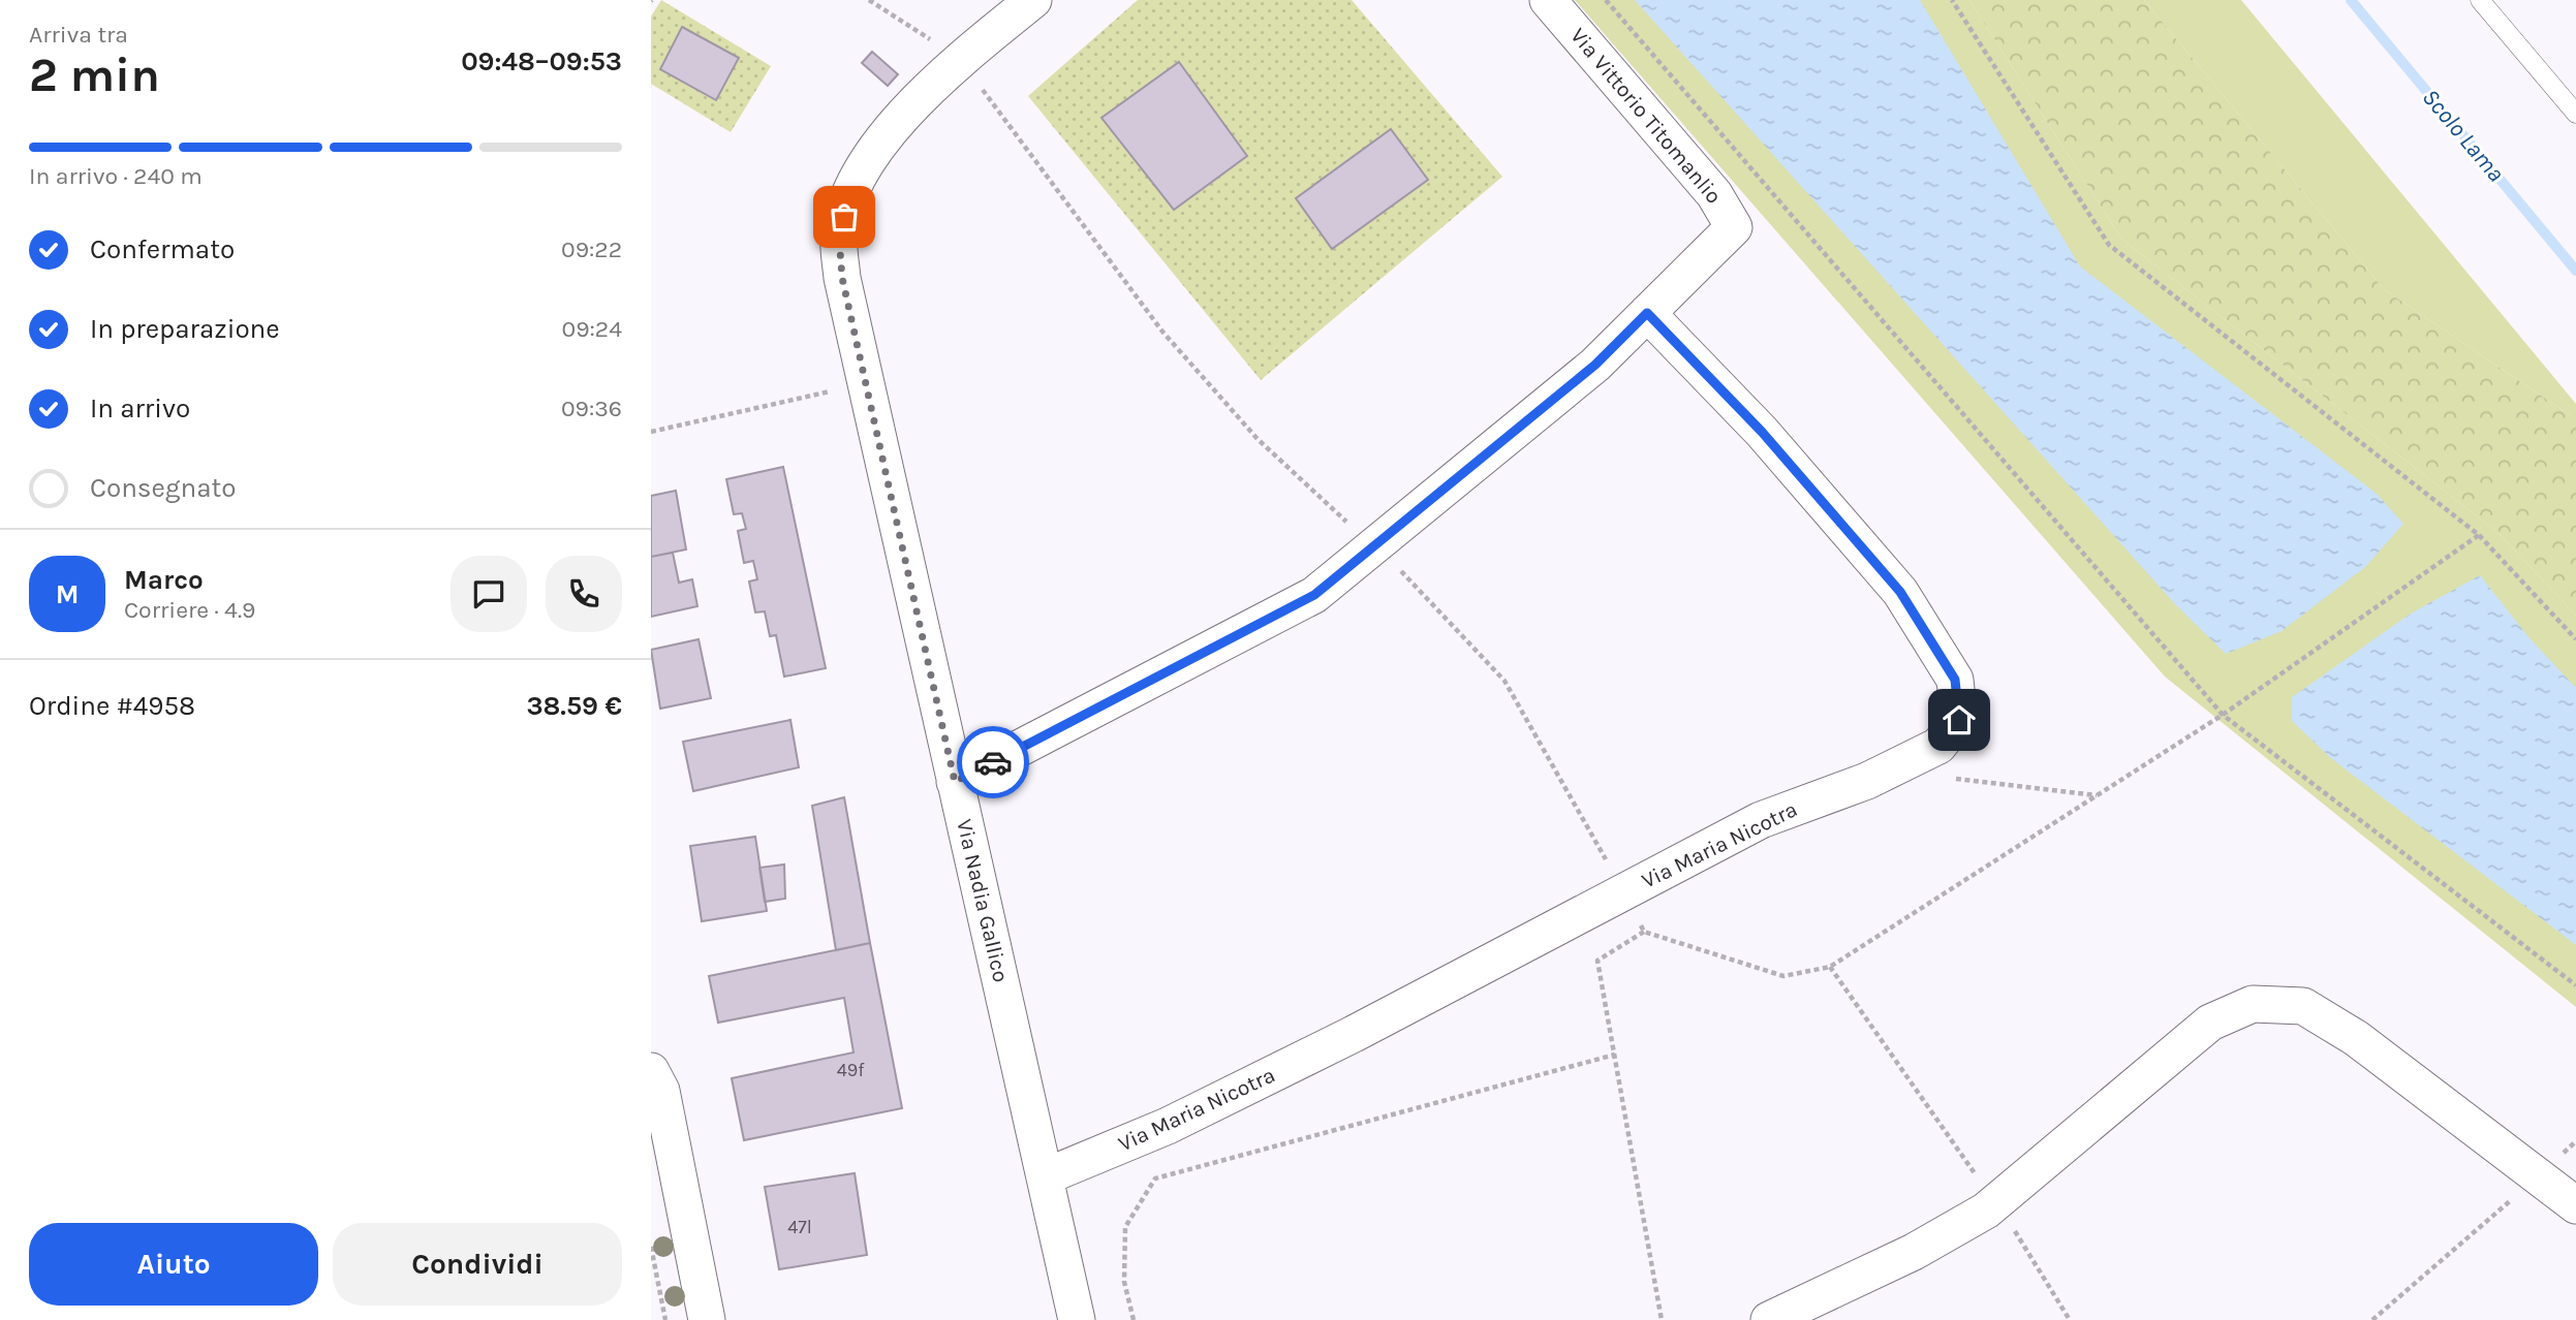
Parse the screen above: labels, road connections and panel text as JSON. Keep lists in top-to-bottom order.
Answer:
{
  "streets": {
    "street": ["Via Vittorio Titomanlio", "Via Maria Nicotra", "Via Nadia Gallico"]
  },
  "crossings": [
    ["Via Vittorio Titomanlio", "Via Maria Nicotra"],
    ["Via Vittorio Titomanlio", "Via Nadia Gallico"],
    ["Via Maria Nicotra", "Via Nadia Gallico"]
  ],
  "water": ["Scolo Lama"],
  "house_numbers": ["49f", "47l"],
  "page": {
    "heading": ["2 min", "Arriva tra", "09:48–09:53"],
    "panel": [
      "Marco",
      "Corriere · 4.9",
      "Ordine #4958",
      "38.59 €"
    ],
    "bar": "In arrivo · 240 m",
    "list": [
      ["Confermato", "09:22"],
      ["In preparazione", "09:24"],
      ["In arrivo", "09:36"],
      "Consegnato"
    ],
    "round": "M",
    "buttons": ["Aiuto", "Condividi"]
  }
}
